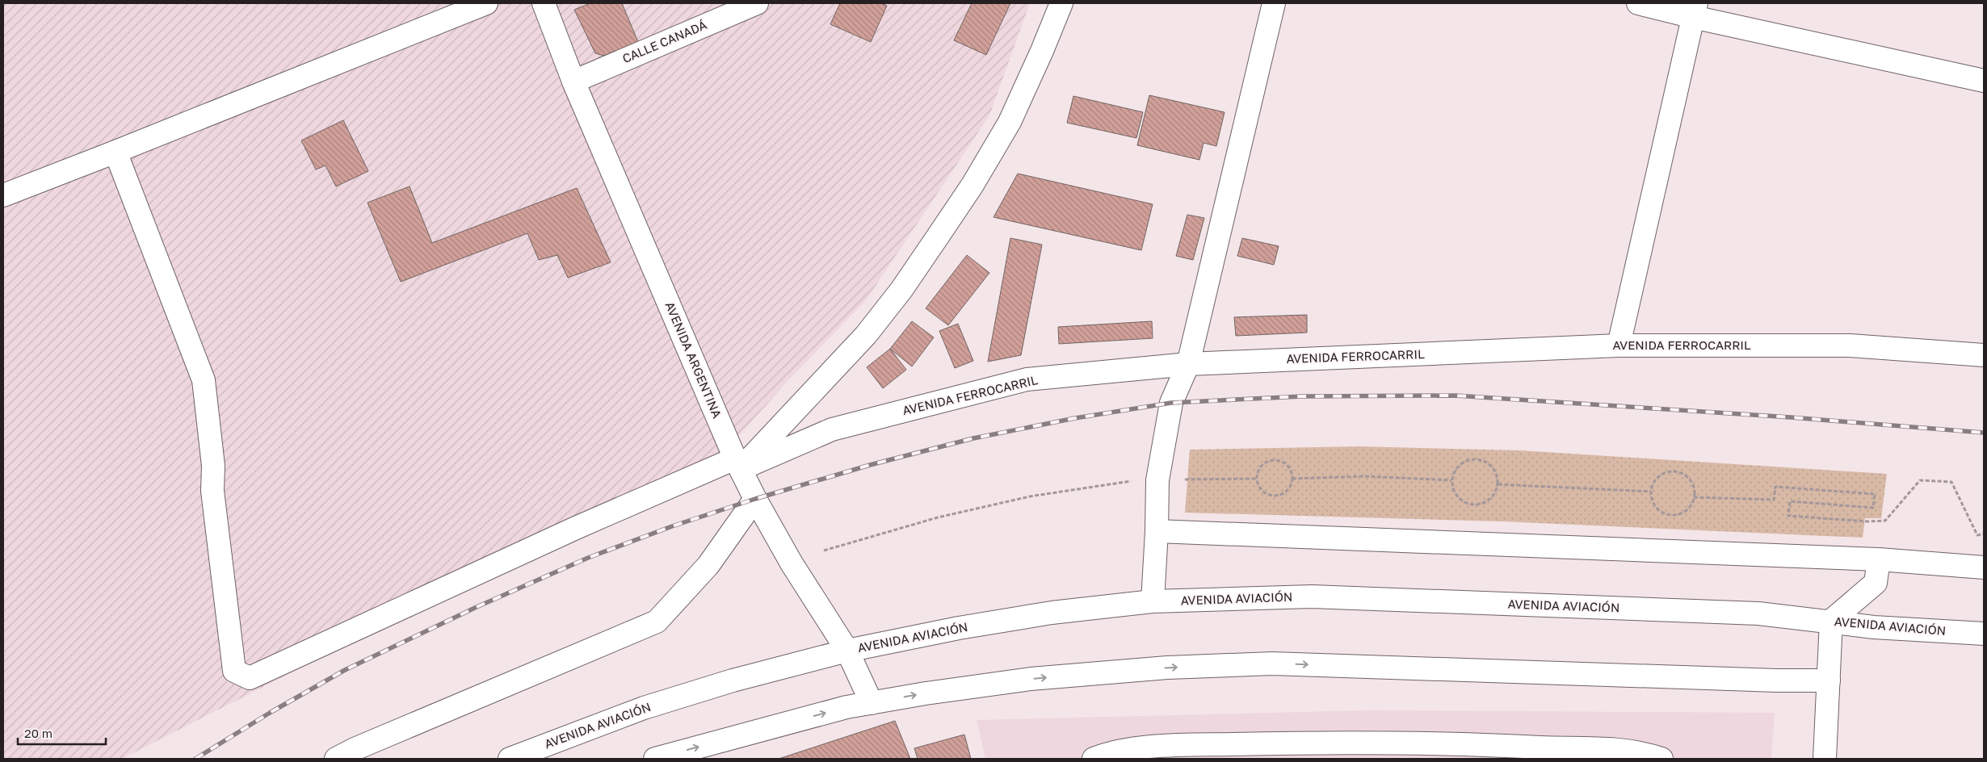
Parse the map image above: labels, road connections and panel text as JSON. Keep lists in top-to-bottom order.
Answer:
{
  "streets": {
    "main road": [
      "CALLE CANADÁ",
      "AVENIDA FERROCARRIL",
      "AVENIDA ARGENTINA",
      "AVENIDA AVIACIÓN"
    ]
  },
  "crossings": [
    ["CALLE CANADÁ", "AVENIDA ARGENTINA"],
    ["AVENIDA FERROCARRIL", "AVENIDA ARGENTINA"],
    ["AVENIDA ARGENTINA", "AVENIDA AVIACIÓN"]
  ],
  "scale_bar": "20 m"
}
